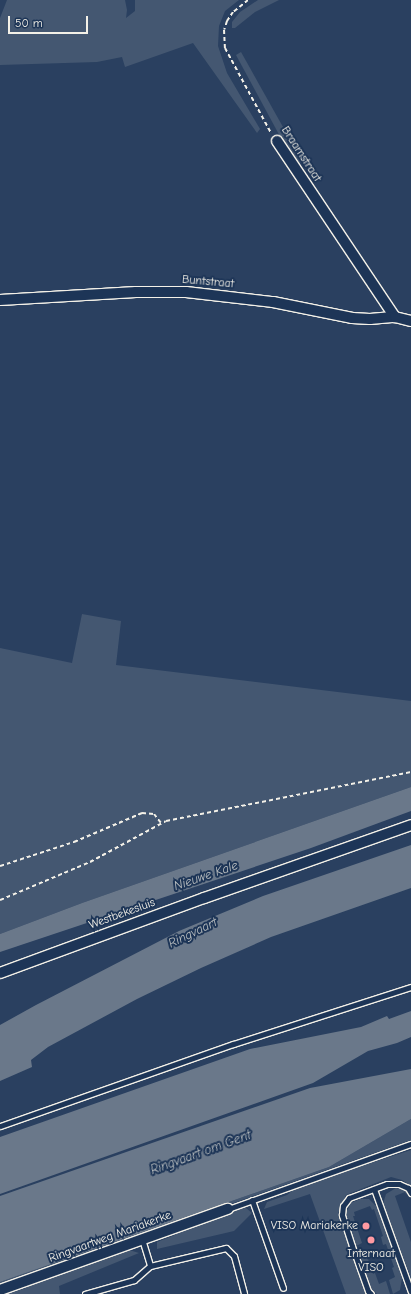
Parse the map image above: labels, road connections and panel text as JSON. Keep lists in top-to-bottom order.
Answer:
{
  "streets": {
    "street": [
      "Braamstraat",
      "Buntstraat",
      "Westbekesluis",
      "Ringvaartweg Mariakerke"
    ]
  },
  "crossings": [
    ["Braamstraat", "Buntstraat"]
  ],
  "water": ["Nieuwe Kale", "Ringvaart", "Ringvaart om Gent"],
  "places": ["VISO Mariakerke", "Internaat VISO"],
  "scale_bar": "50 m"
}
